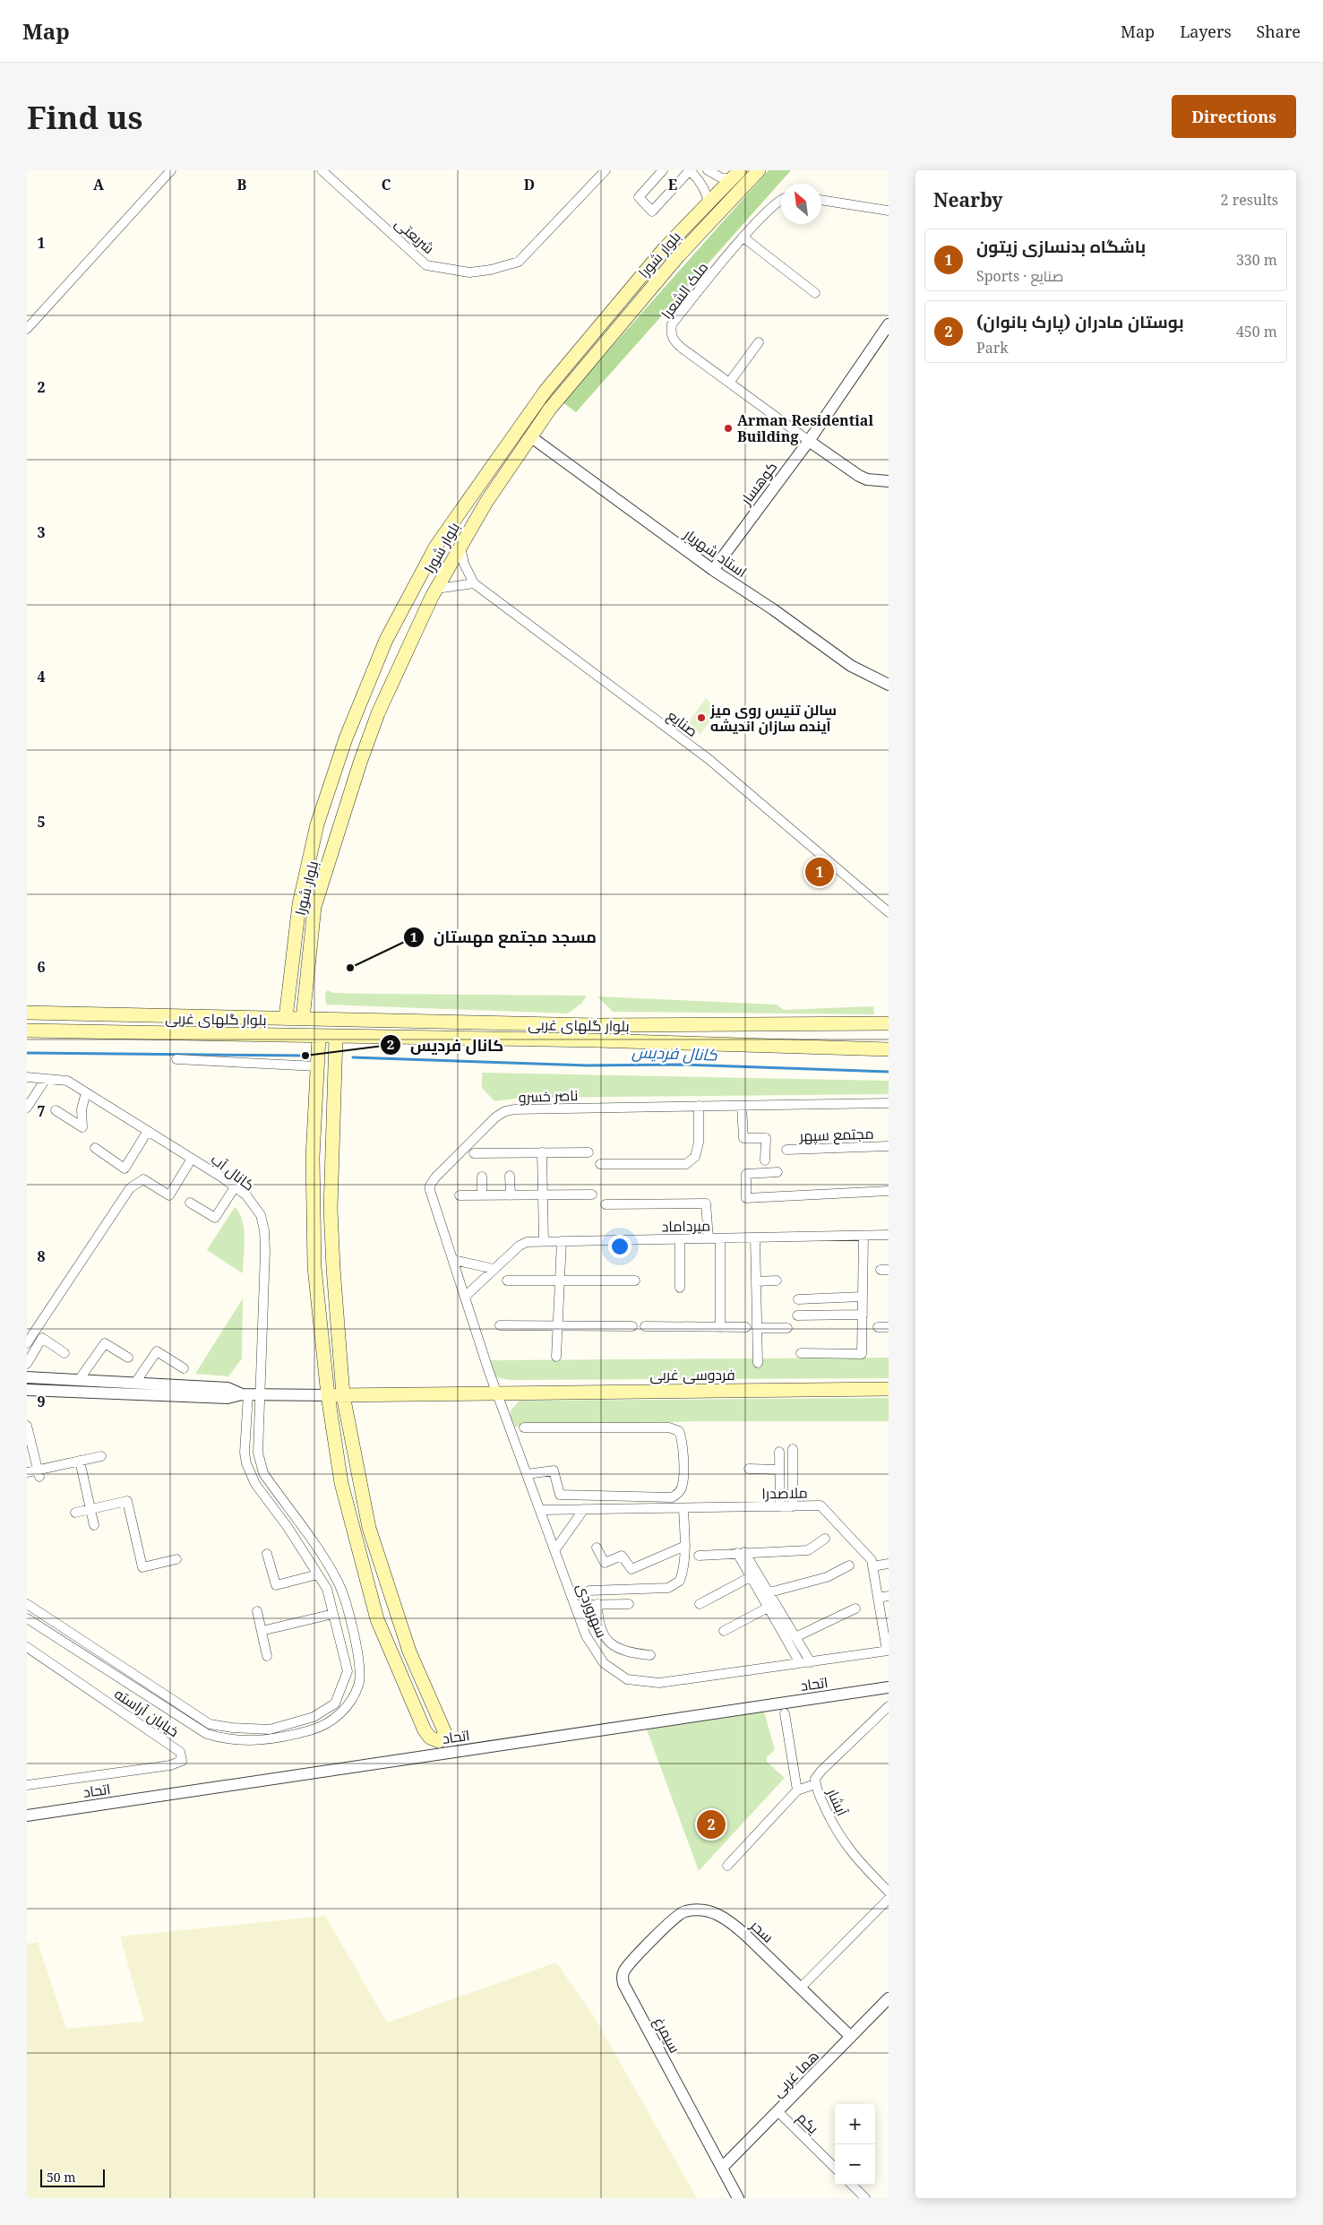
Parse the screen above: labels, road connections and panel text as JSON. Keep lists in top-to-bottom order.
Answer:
{
  "streets": {
    "main road": ["بلوار شورا", "بلوار گلهای غربی", "فردوسی غربی"],
    "street": [
      "شریعتی",
      "ملک الشعرا",
      "کوهسار",
      "استاد شهریار",
      "صنایع",
      "ناصر خسرو",
      "مجتمع سپهر",
      "کانال آب",
      "میرداماد",
      "ملاصدرا",
      "سهروردی",
      "اتحاد",
      "خیابان آراسته",
      "آبشار",
      "سحر",
      "سیمرغ",
      "هما غربی",
      "یکم"
    ]
  },
  "crossings": [
    ["بلوار شورا", "استاد شهریار"],
    ["بلوار شورا", "بلوار گلهای غربی"],
    ["ملک الشعرا", "کوهسار"],
    ["کوهسار", "استاد شهریار"],
    ["ناصر خسرو", "میرداماد"],
    ["ناصر خسرو", "فردوسی غربی"],
    ["ناصر خسرو", "سهروردی"],
    ["فردوسی غربی", "سهروردی"],
    ["ملاصدرا", "سهروردی"],
    ["سحر", "سیمرغ"],
    ["سحر", "هما غربی"],
    ["سیمرغ", "هما غربی"],
    ["هما غربی", "یکم"]
  ],
  "water": ["کانال فردیس"],
  "places": [
    "Arman Residential Building",
    "سالن تنیس روی میز آینده سازان اندیشه",
    "مسجد مجتمع مهستان",
    "کانال فردیس"
  ],
  "scale_bar": "50 m",
  "north": "top left",
  "page": {
    "header": "Map",
    "nav": ["Map", "Layers", "Share"],
    "buttons": "Directions",
    "title": "Find us",
    "heading": ["Nearby", "2 results"],
    "list": [
      {
        "mark": "1",
        "name": "باشگاه بدنسازی زیتون",
        "note": "Sports · صنایع",
        "value": "330 m"
      },
      {
        "mark": "2",
        "name": "بوستان مادران (پارک بانوان)",
        "note": "Park",
        "value": "450 m"
      }
    ],
    "pins": ["1", "2"],
    "map_buttons": ["+", "−"],
    "scale": "50 m"
  },
  "grid": {
    "columns": [
      "A",
      "B",
      "C",
      "D",
      "E"
    ],
    "rows": [
      "1",
      "2",
      "3",
      "4",
      "5",
      "6",
      "7",
      "8",
      "9"
    ]
  }
}
